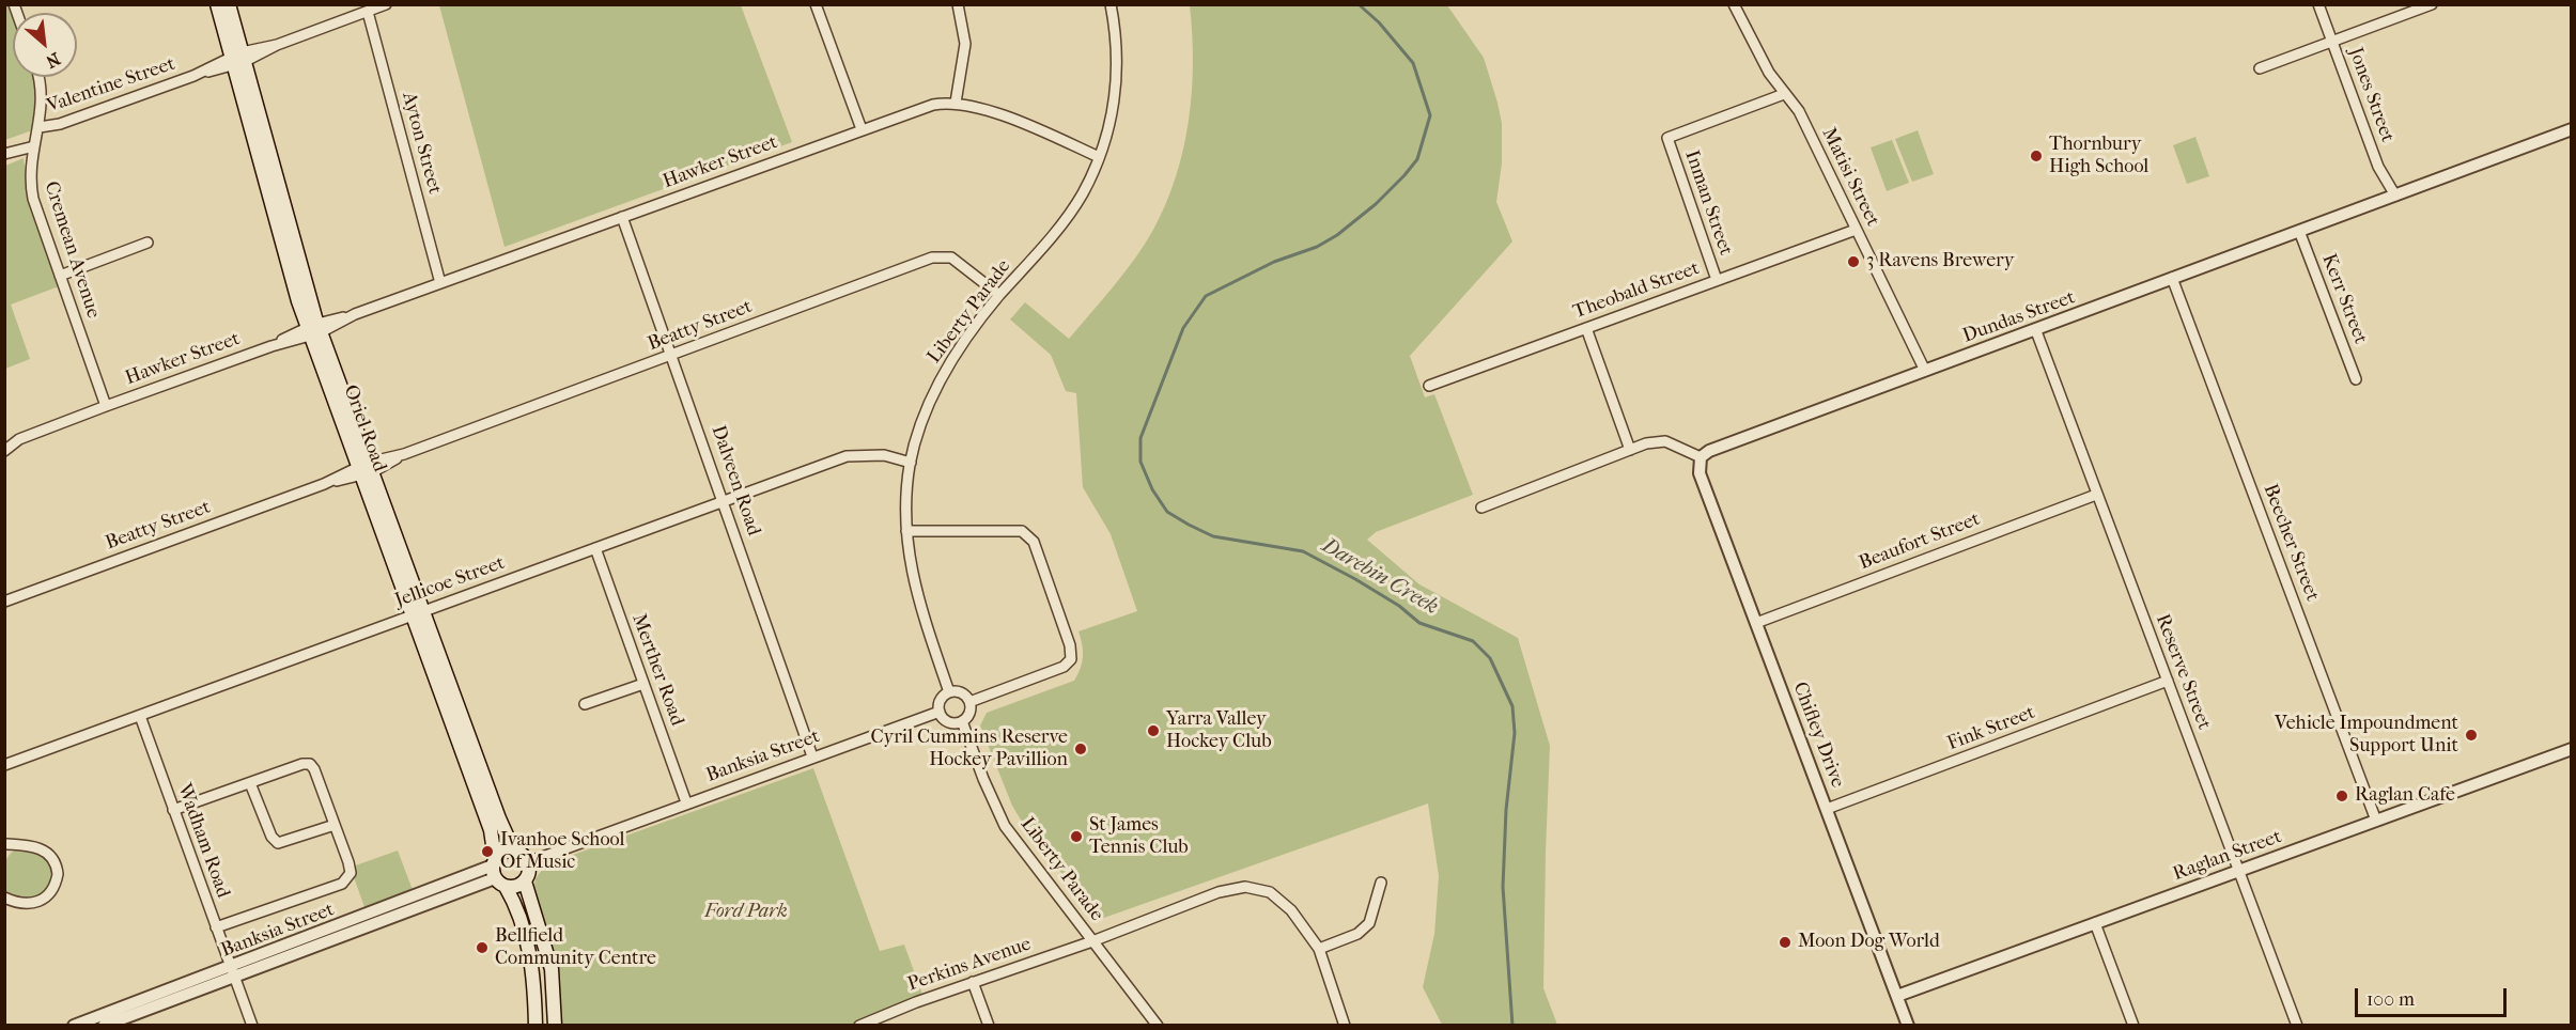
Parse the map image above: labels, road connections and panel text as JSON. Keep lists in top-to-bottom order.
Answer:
{
  "streets": {
    "main road": ["Oriel Road"],
    "street": [
      "Valentine Street",
      "Jones Street",
      "Ayton Street",
      "Hawker Street",
      "Matisi Street",
      "Inman Street",
      "Cremean Avenue",
      "Theobald Street",
      "Kerr Street",
      "Liberty Parade",
      "Dundas Street",
      "Beatty Street",
      "Dalveen Road",
      "Beaufort Street",
      "Beecher Street",
      "Jellicoe Street",
      "Merther Road",
      "Reserve Street",
      "Fink Street",
      "Chifley Drive",
      "Banksia Street",
      "Wadham Road",
      "Raglan Street",
      "Perkins Avenue"
    ]
  },
  "crossings": [
    ["Valentine Street", "Ayton Street"],
    ["Valentine Street", "Cremean Avenue"],
    ["Valentine Street", "Oriel Road"],
    ["Jones Street", "Dundas Street"],
    ["Ayton Street", "Hawker Street"],
    ["Hawker Street", "Cremean Avenue"],
    ["Hawker Street", "Liberty Parade"],
    ["Hawker Street", "Oriel Road"],
    ["Hawker Street", "Dalveen Road"],
    ["Matisi Street", "Inman Street"],
    ["Matisi Street", "Theobald Street"],
    ["Matisi Street", "Dundas Street"],
    ["Inman Street", "Theobald Street"],
    ["Kerr Street", "Dundas Street"],
    ["Liberty Parade", "Beatty Street"],
    ["Liberty Parade", "Jellicoe Street"],
    ["Liberty Parade", "Banksia Street"],
    ["Liberty Parade", "Perkins Avenue"],
    ["Dundas Street", "Beecher Street"],
    ["Dundas Street", "Reserve Street"],
    ["Dundas Street", "Chifley Drive"],
    ["Beatty Street", "Oriel Road"],
    ["Beatty Street", "Dalveen Road"],
    ["Oriel Road", "Jellicoe Street"],
    ["Oriel Road", "Banksia Street"],
    ["Dalveen Road", "Jellicoe Street"],
    ["Dalveen Road", "Banksia Street"],
    ["Beaufort Street", "Reserve Street"],
    ["Beaufort Street", "Chifley Drive"],
    ["Beecher Street", "Raglan Street"],
    ["Jellicoe Street", "Merther Road"],
    ["Jellicoe Street", "Wadham Road"],
    ["Merther Road", "Banksia Street"],
    ["Reserve Street", "Fink Street"],
    ["Reserve Street", "Raglan Street"],
    ["Fink Street", "Chifley Drive"],
    ["Chifley Drive", "Raglan Street"],
    ["Banksia Street", "Wadham Road"]
  ],
  "water": ["Darebin Creek"],
  "parks": ["Ford Park"],
  "places": [
    "Thornbury High School",
    "3 Ravens Brewery",
    "Yarra Valley Hockey Club",
    "Vehicle Impoundment Support Unit",
    "Cyril Cummins Reserve Hockey Pavillion",
    "Raglan Cafe",
    "St James Tennis Club",
    "Ivanhoe School Of Music",
    "Moon Dog World",
    "Bellfield Community Centre"
  ],
  "scale_bar": "100 m",
  "north": "bottom right"
}
